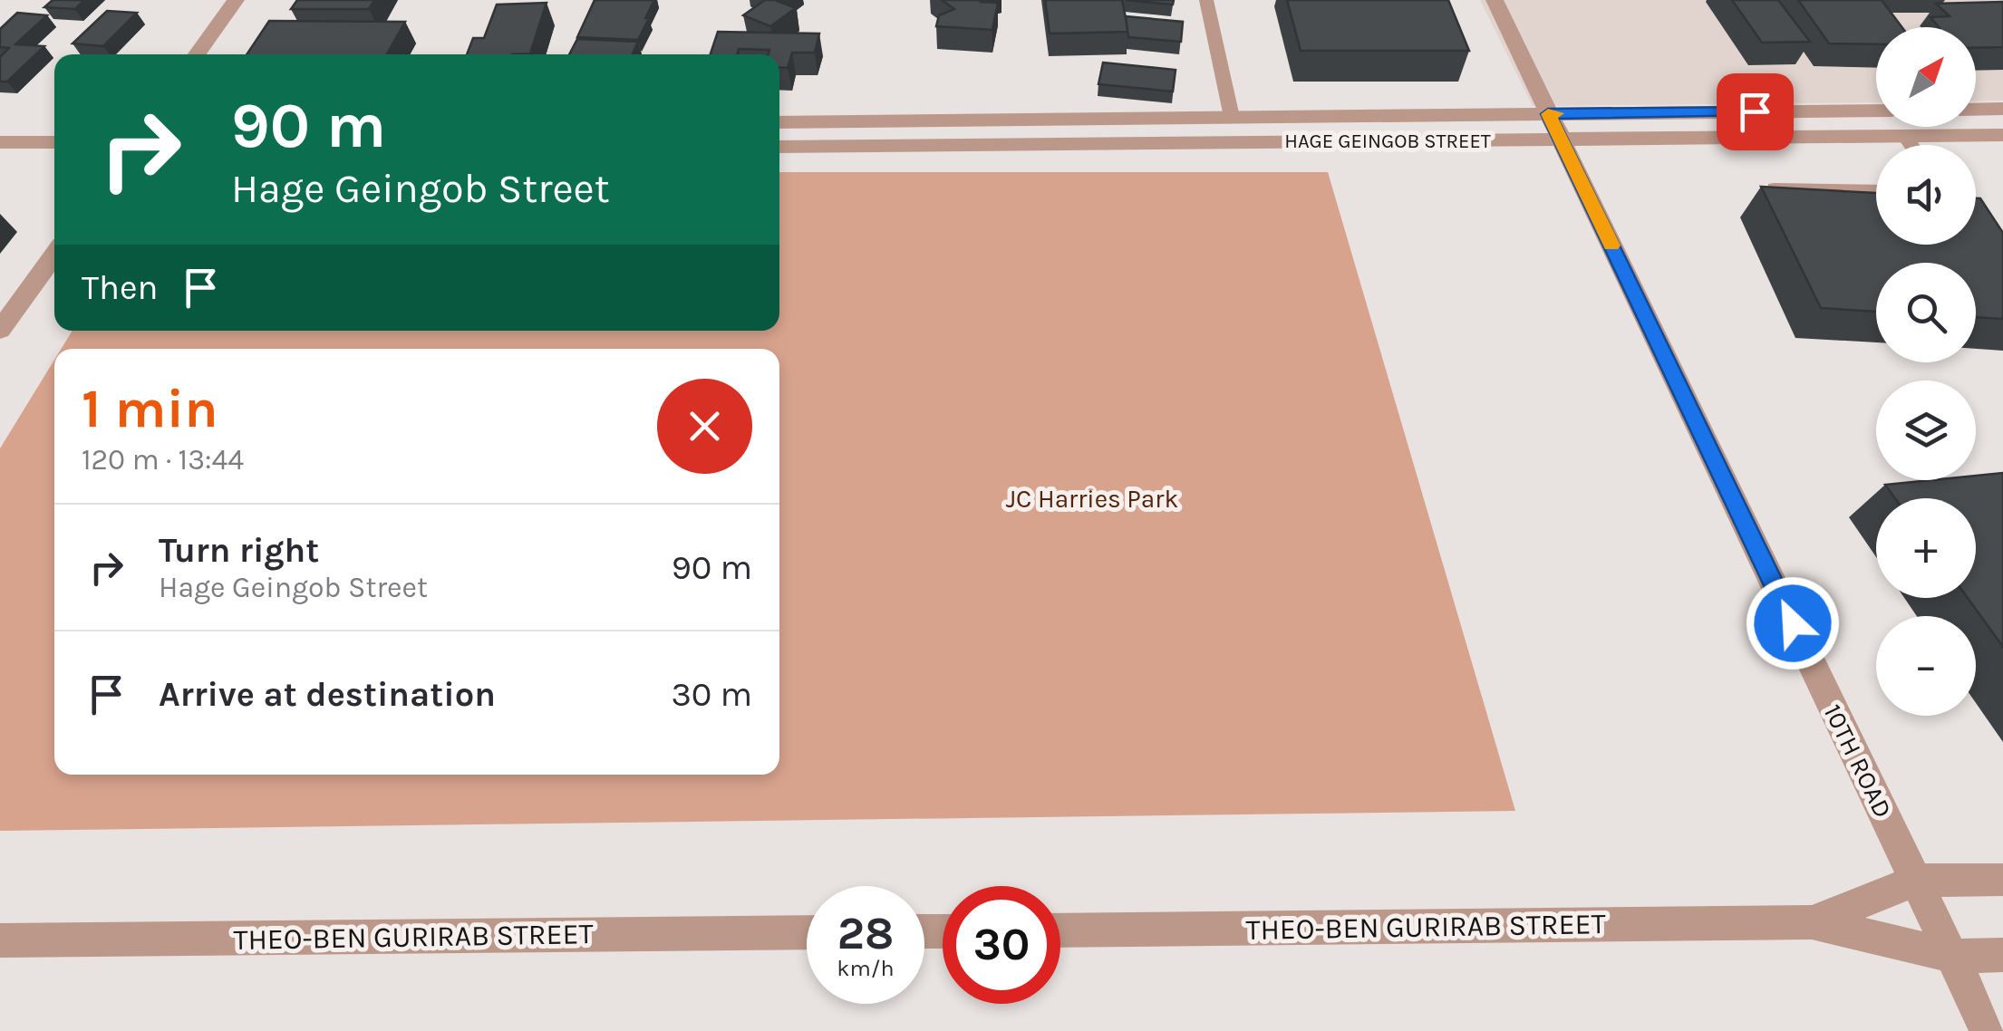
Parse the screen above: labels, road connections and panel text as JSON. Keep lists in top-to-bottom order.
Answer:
{
  "streets": {
    "street": ["HAGE GEINGOB STREET", "10TH ROAD", "THEO-BEN GURIRAB STREET"]
  },
  "crossings": [
    ["HAGE GEINGOB STREET", "10TH ROAD"],
    ["10TH ROAD", "THEO-BEN GURIRAB STREET"]
  ],
  "parks": ["JC Harries Park"],
  "north": "top right",
  "page": {
    "map_buttons": ["+", "−"],
    "turn": ["90 m", "Hage Geingob Street"],
    "then": "Then",
    "heading": ["1 min", "120 m · 13:44"],
    "list": [
      {
        "name": "Turn right",
        "note": "Hage Geingob Street",
        "value": "90 m"
      },
      {
        "name": "Arrive at destination",
        "value": "30 m"
      }
    ],
    "speed": "28 km/h",
    "limit": "30"
  }
}
